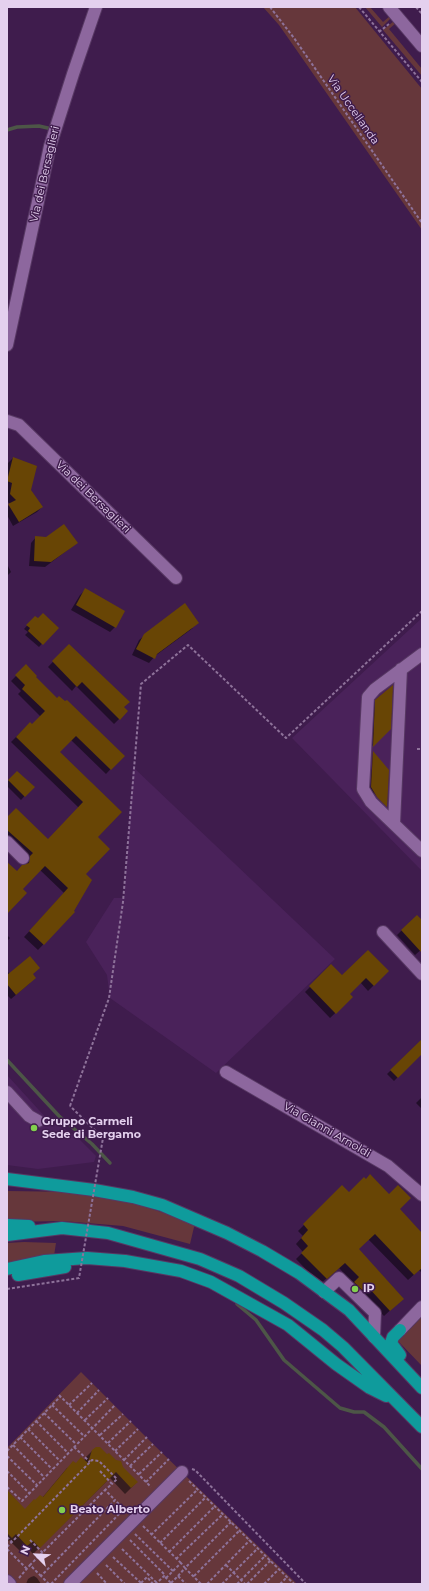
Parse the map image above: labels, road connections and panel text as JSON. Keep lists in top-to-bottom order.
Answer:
{
  "streets": {
    "street": ["Via dei Bersaglieri", "Via Gianni Arnoldi"],
    "path": ["Via Uccellanda"]
  },
  "places": ["Gruppo Carmeli Sede di Bergamo", "IP", "Beato Alberto"],
  "north": "top left"
}
